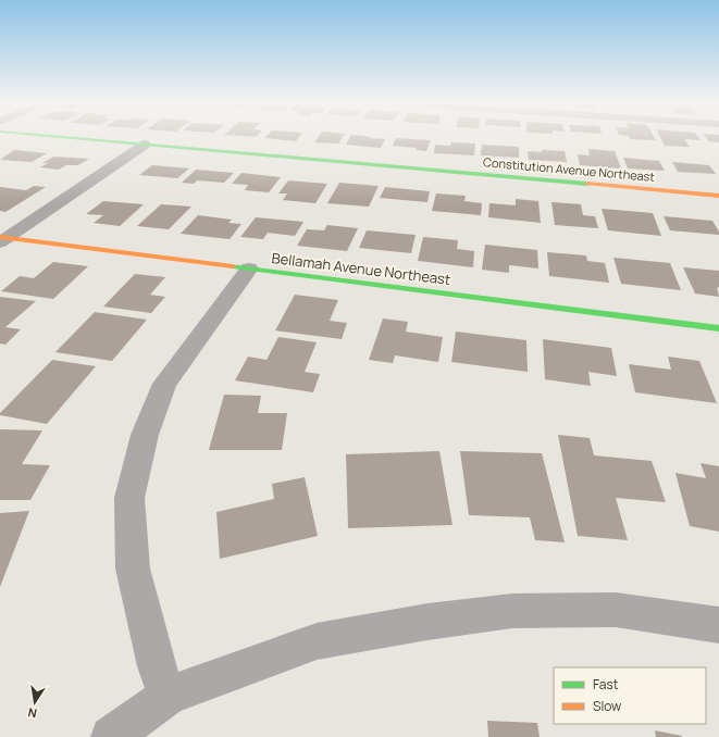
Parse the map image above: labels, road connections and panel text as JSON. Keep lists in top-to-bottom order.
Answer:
{
  "streets": {
    "street": ["Constitution Avenue Northeast", "Bellamah Avenue Northeast"]
  },
  "legend": ["Fast", "Slow"],
  "north": "bottom"
}
